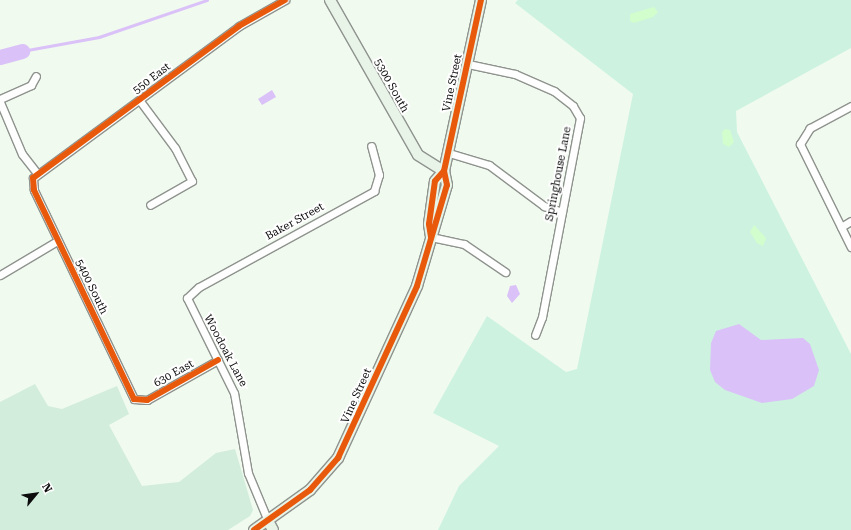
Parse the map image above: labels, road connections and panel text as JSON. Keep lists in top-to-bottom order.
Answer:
{
  "streets": {
    "main road": ["Vine Street", "5300 South"],
    "street": [
      "550 East",
      "Springhouse Lane",
      "Baker Street",
      "5400 South",
      "Woodoak Lane",
      "630 East"
    ]
  },
  "crossings": [
    ["550 East", "5400 South"],
    ["Vine Street", "5300 South"],
    ["Vine Street", "Springhouse Lane"],
    ["Vine Street", "Woodoak Lane"],
    ["Baker Street", "Woodoak Lane"],
    ["5400 South", "630 East"],
    ["Woodoak Lane", "630 East"]
  ],
  "north": "top right"
}
